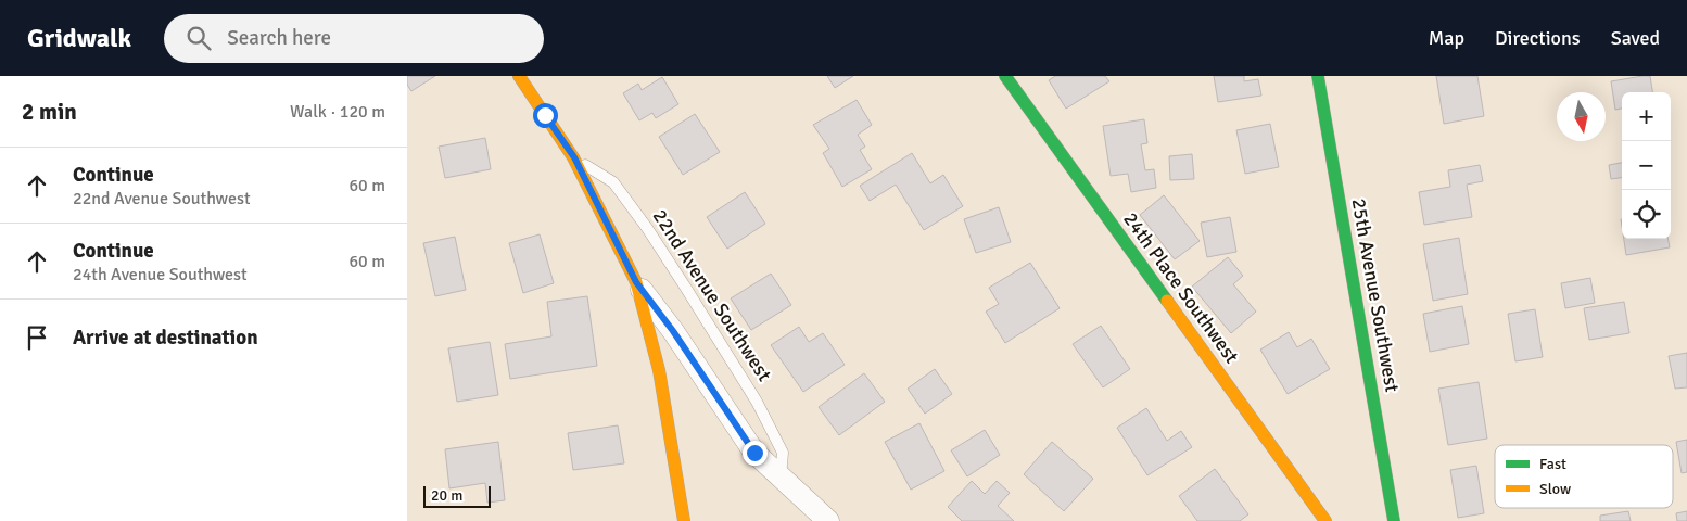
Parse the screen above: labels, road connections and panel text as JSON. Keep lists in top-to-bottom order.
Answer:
{
  "streets": {
    "street": ["24th Place Southwest", "22nd Avenue Southwest", "25th Avenue Southwest"]
  },
  "legend": ["Fast", "Slow"],
  "scale_bar": "20 m",
  "north": "bottom",
  "page": {
    "header": "Gridwalk",
    "search": "Search here",
    "nav": ["Map", "Directions", "Saved"],
    "heading": ["2 min", "Walk · 120 m"],
    "map_buttons": ["+", "−"],
    "list": [
      ["Continue", "22nd Avenue Southwest", "60 m"],
      ["Continue", "24th Avenue Southwest", "60 m"],
      "Arrive at destination"
    ],
    "scale": "20 m"
  }
}
